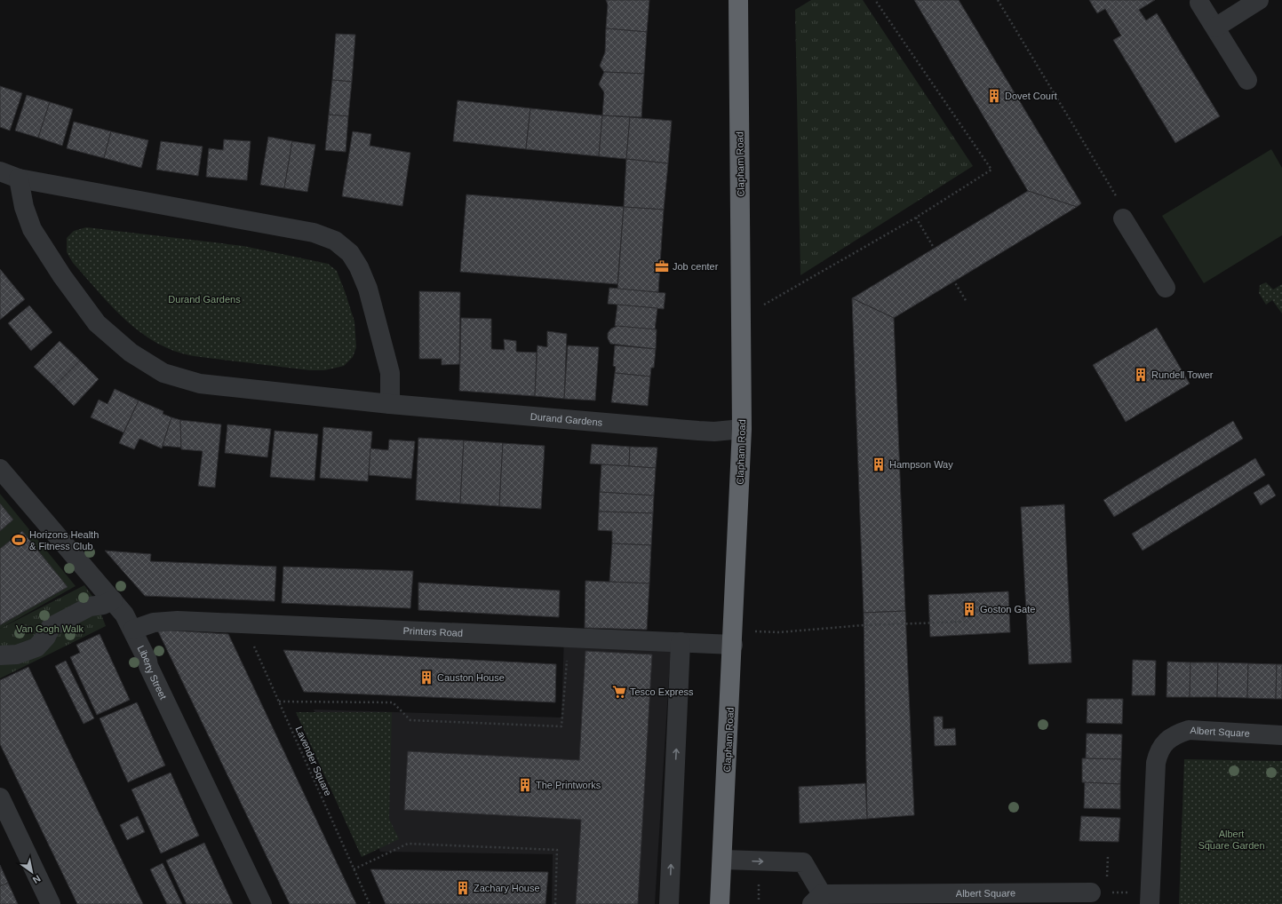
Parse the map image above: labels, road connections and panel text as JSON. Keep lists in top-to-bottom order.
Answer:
{
  "streets": {
    "highway": ["Clapham Road"],
    "street": [
      "Durand Gardens",
      "Printers Road",
      "Liberty Street",
      "Albert Square"
    ],
    "path": ["Lavender Square"]
  },
  "crossings": [
    ["Clapham Road", "Durand Gardens"],
    ["Clapham Road", "Printers Road"],
    ["Clapham Road", "Albert Square"],
    ["Printers Road", "Liberty Street"],
    ["Printers Road", "Lavender Square"]
  ],
  "parks": ["Durand Gardens", "Van Gogh Walk", "Albert Square Garden"],
  "places": {
    "building": [
      "Dovet Court",
      "Rundell Tower",
      "Hampson Way",
      "Goston Gate",
      "Causton House",
      "The Printworks",
      "Zachary House"
    ],
    "office": ["Job center"],
    "sports": ["Horizons Health & Fitness Club"],
    "supermarket": ["Tesco Express"]
  },
  "north": "bottom right"
}
